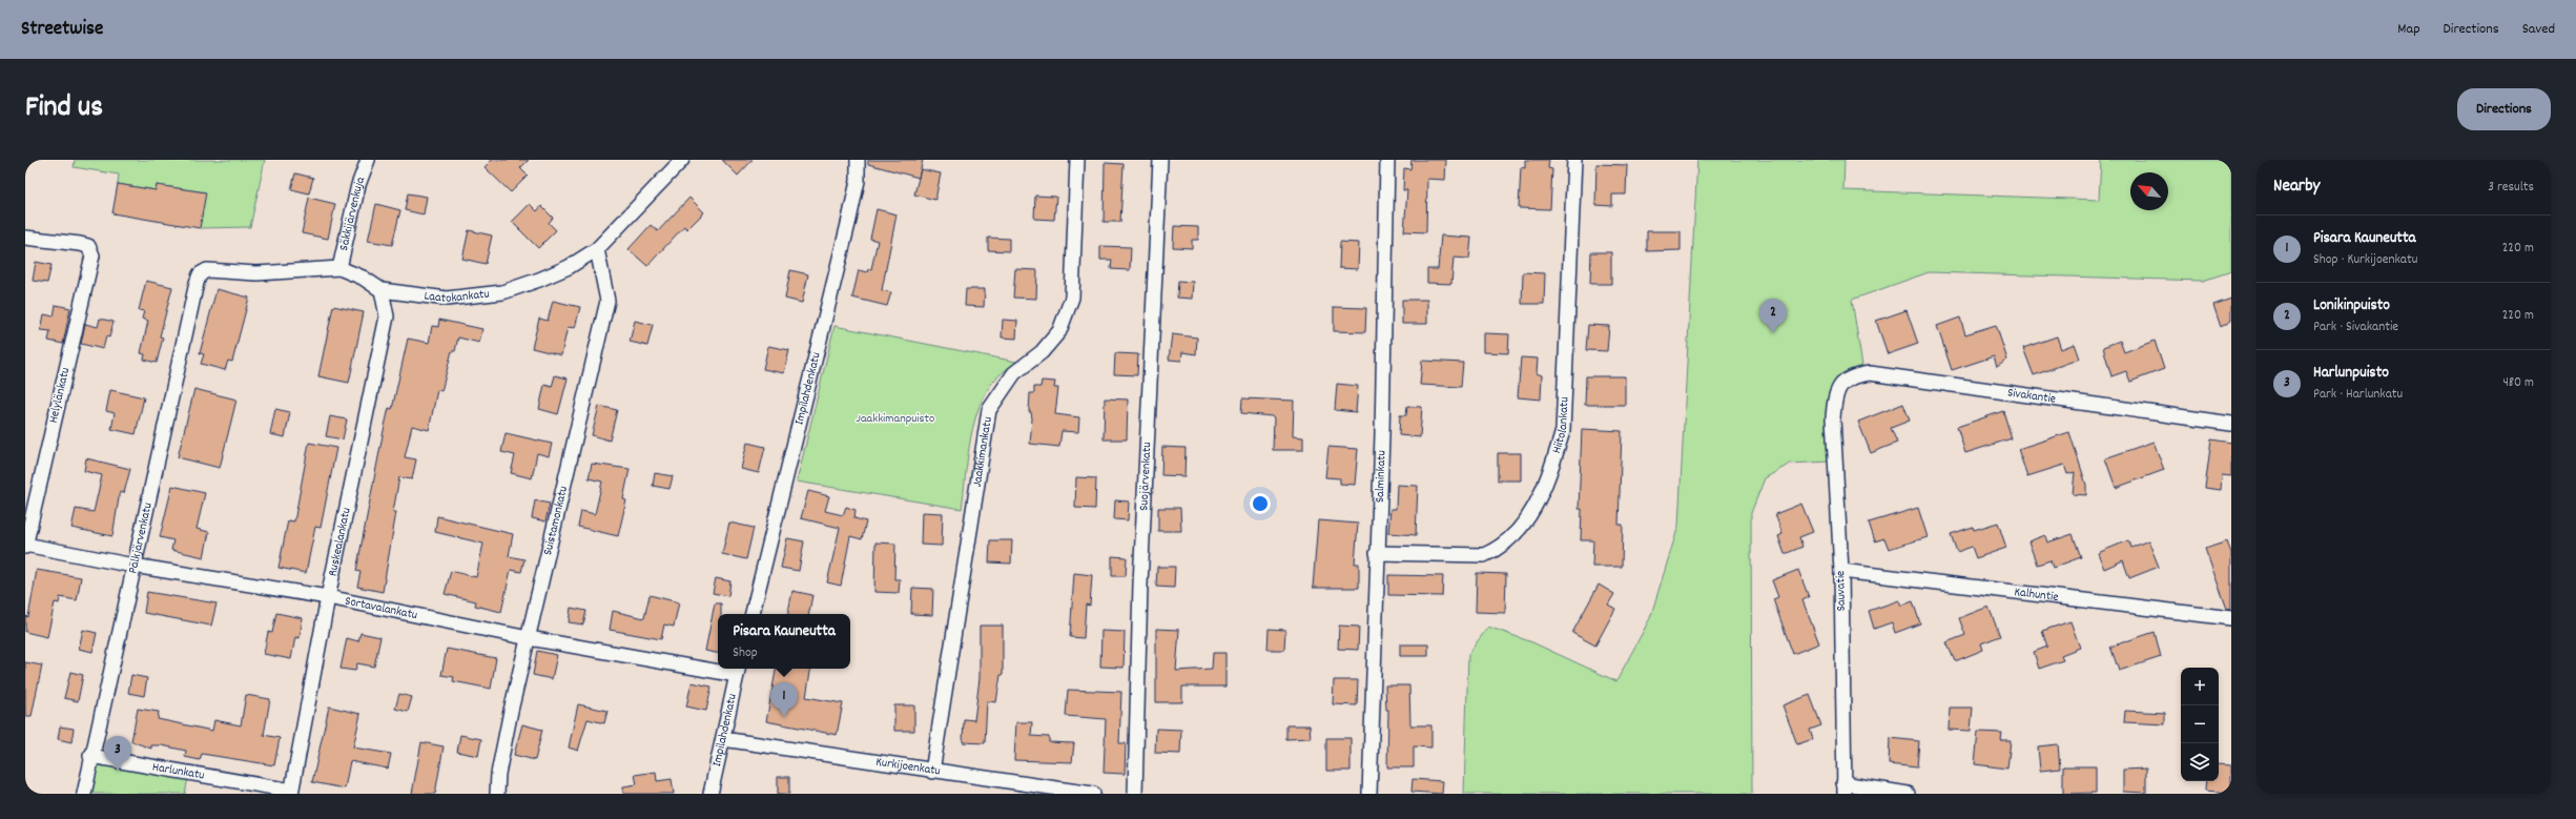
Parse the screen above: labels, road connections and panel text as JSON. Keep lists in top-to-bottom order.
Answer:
{
  "streets": {
    "street": [
      "Säkkijärvenkuja",
      "Laatokankatu",
      "Impilahdenkatu",
      "Helylänkatu",
      "Sivakantie",
      "Hiitolankatu",
      "Jaakkimankatu",
      "Suojärvenkatu",
      "Salminkatu",
      "Suistamonkatu",
      "Pälkjärvenkatu",
      "Ruskealankatu",
      "Sauvatie",
      "Kalhuntie",
      "Sortavalankatu",
      "Kurkijoenkatu",
      "Harlunkatu"
    ]
  },
  "crossings": [
    ["Säkkijärvenkuja", "Laatokankatu"],
    ["Laatokankatu", "Suistamonkatu"],
    ["Laatokankatu", "Pälkjärvenkatu"],
    ["Laatokankatu", "Ruskealankatu"],
    ["Impilahdenkatu", "Kurkijoenkatu"],
    ["Helylänkatu", "Sortavalankatu"],
    ["Sivakantie", "Sauvatie"],
    ["Hiitolankatu", "Salminkatu"],
    ["Jaakkimankatu", "Kurkijoenkatu"],
    ["Suistamonkatu", "Sortavalankatu"],
    ["Pälkjärvenkatu", "Sortavalankatu"],
    ["Pälkjärvenkatu", "Harlunkatu"],
    ["Ruskealankatu", "Sortavalankatu"],
    ["Ruskealankatu", "Harlunkatu"],
    ["Sauvatie", "Kalhuntie"]
  ],
  "parks": ["Jaakkimanpuisto"],
  "north": "top left",
  "page": {
    "header": "Streetwise",
    "nav": ["Map", "Directions", "Saved"],
    "title": "Find us",
    "buttons": "Directions",
    "heading": ["Nearby", "3 results"],
    "list": [
      {
        "mark": "1",
        "name": "Pisara Kauneutta",
        "note": "Shop · Kurkijoenkatu",
        "value": "220 m"
      },
      {
        "mark": "2",
        "name": "Lonikinpuisto",
        "note": "Park · Sivakantie",
        "value": "220 m"
      },
      {
        "mark": "3",
        "name": "Harlunpuisto",
        "note": "Park · Harlunkatu",
        "value": "480 m"
      }
    ],
    "pins": ["2", "1", "3"],
    "popup": ["Pisara Kauneutta", "Shop"],
    "map_buttons": ["+", "−"]
  }
}
